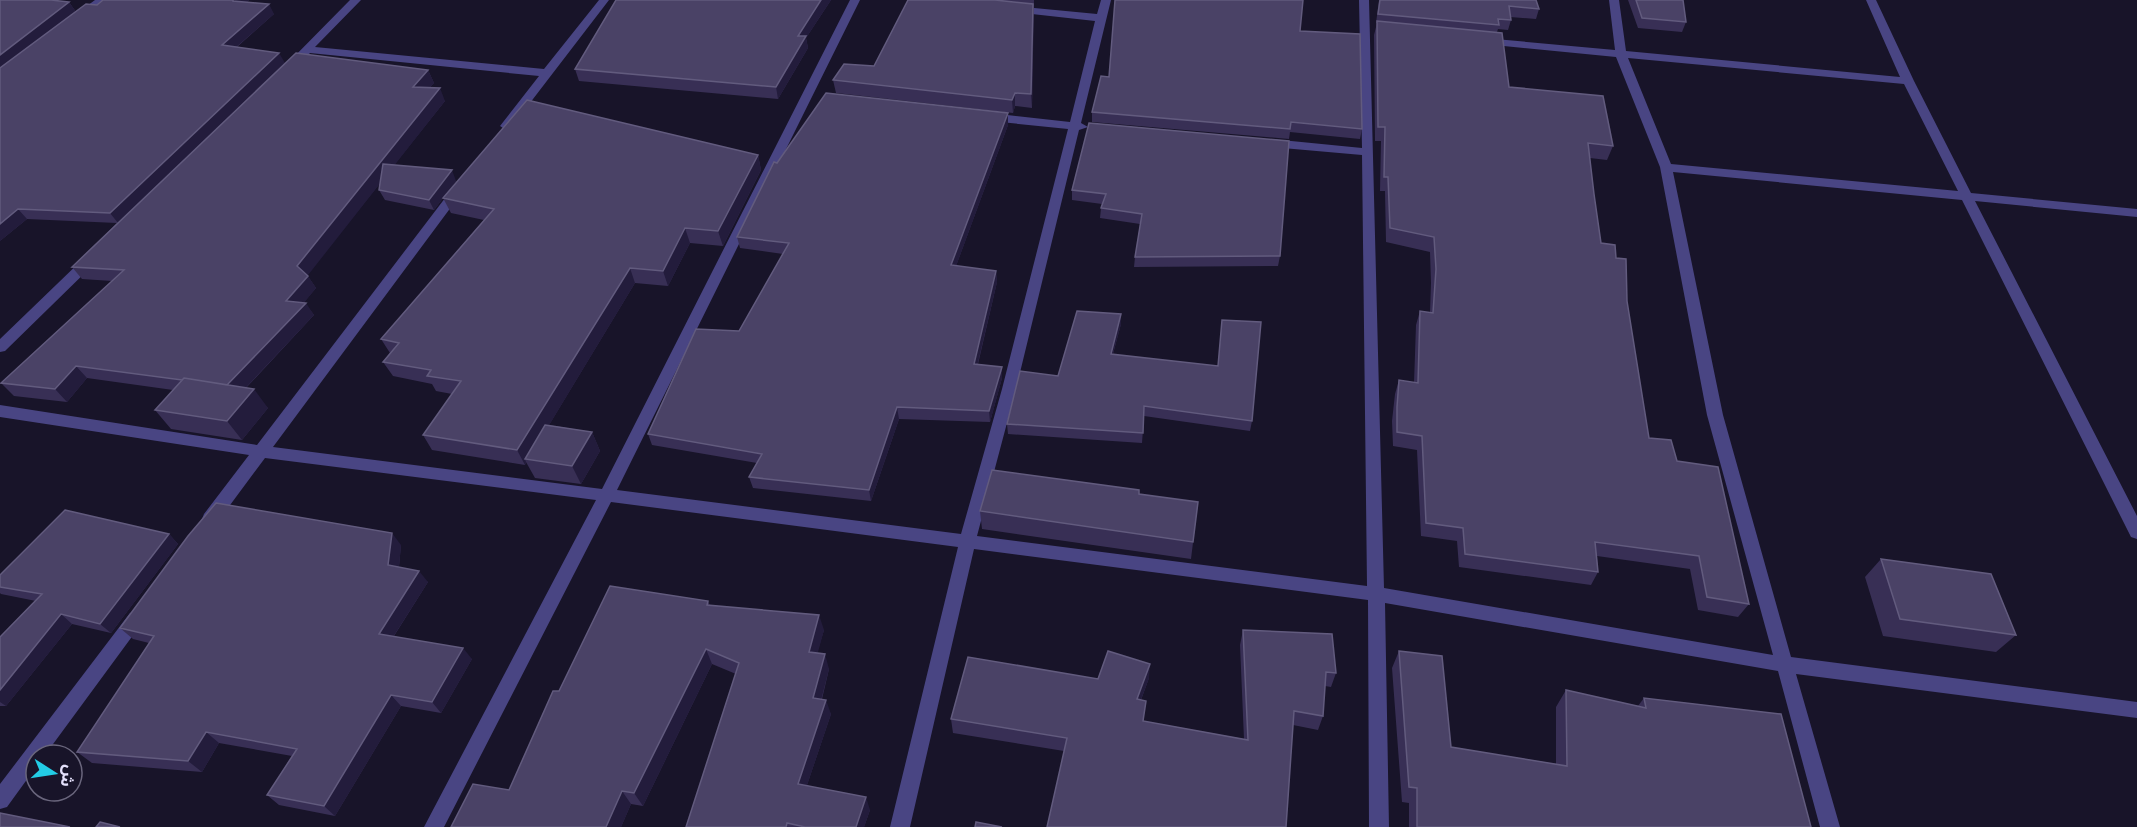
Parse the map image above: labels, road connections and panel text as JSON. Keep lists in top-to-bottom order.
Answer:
{
  "north": "right"
}
